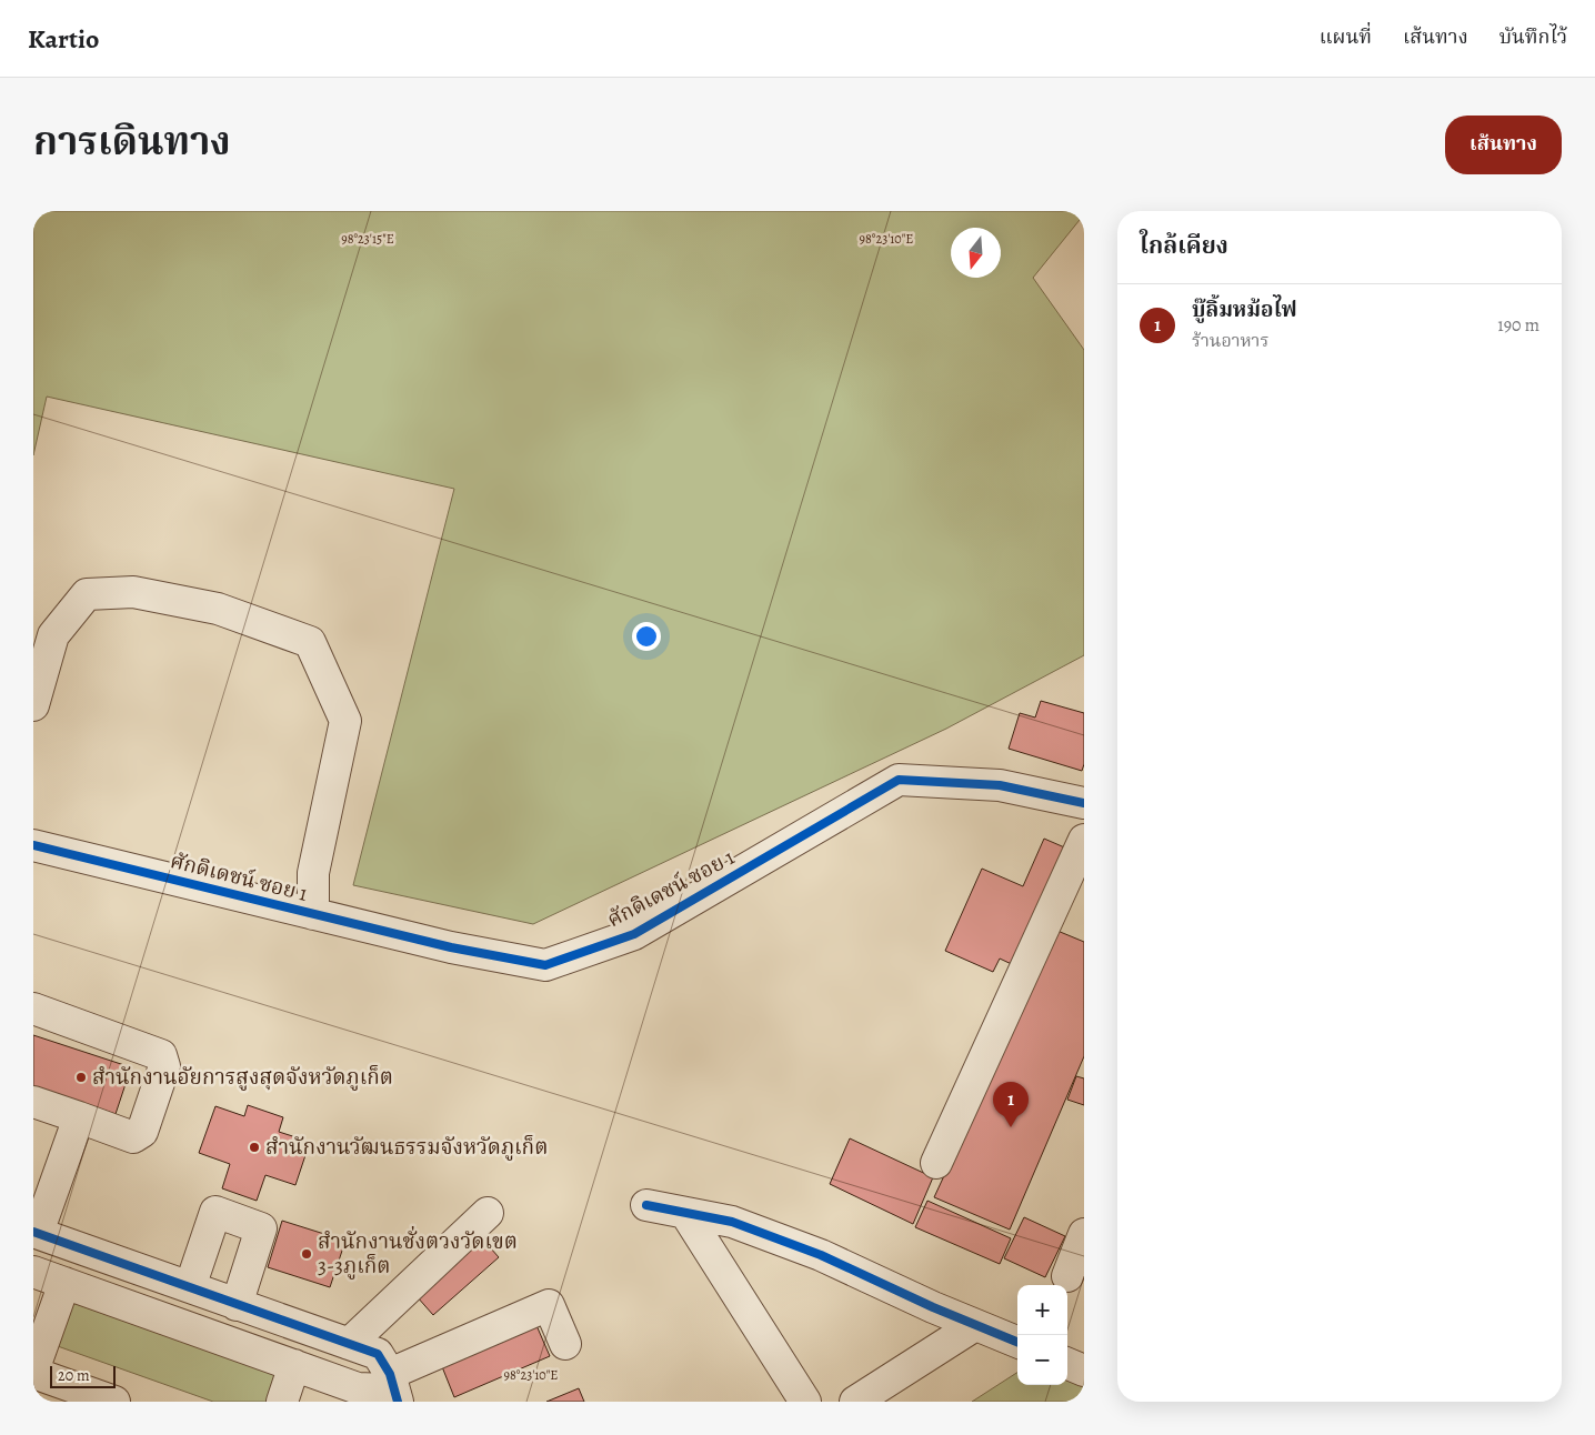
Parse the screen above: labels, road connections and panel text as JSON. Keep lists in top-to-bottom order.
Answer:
{
  "streets": {
    "street": ["ศักดิเดชน์ ซอย 1"]
  },
  "places": ["สำนักงานอัยการสูงสุดจังหวัดภูเก็ต", "สำนักงานวัฒนธรรมจังหวัดภูเก็ต", "สำนักงานชั่งตวงวัดเขต 3-3ภูเก็ต"],
  "scale_bar": "20 m",
  "north": "bottom",
  "page": {
    "header": "Kartio",
    "nav": ["แผนที่", "เส้นทาง", "บันทึกไว้"],
    "title": "การเดินทาง",
    "buttons": "เส้นทาง",
    "heading": "ใกล้เคียง",
    "list": [
      {
        "mark": "1",
        "name": "บู๊ลิ้มหม้อไฟ",
        "note": "ร้านอาหาร",
        "value": "190 m"
      }
    ],
    "pins": "1",
    "map_buttons": ["+", "−"],
    "scale": "20 m"
  },
  "coordinates": ["98°23'15\"E", "98°23'10\"E"]
}
